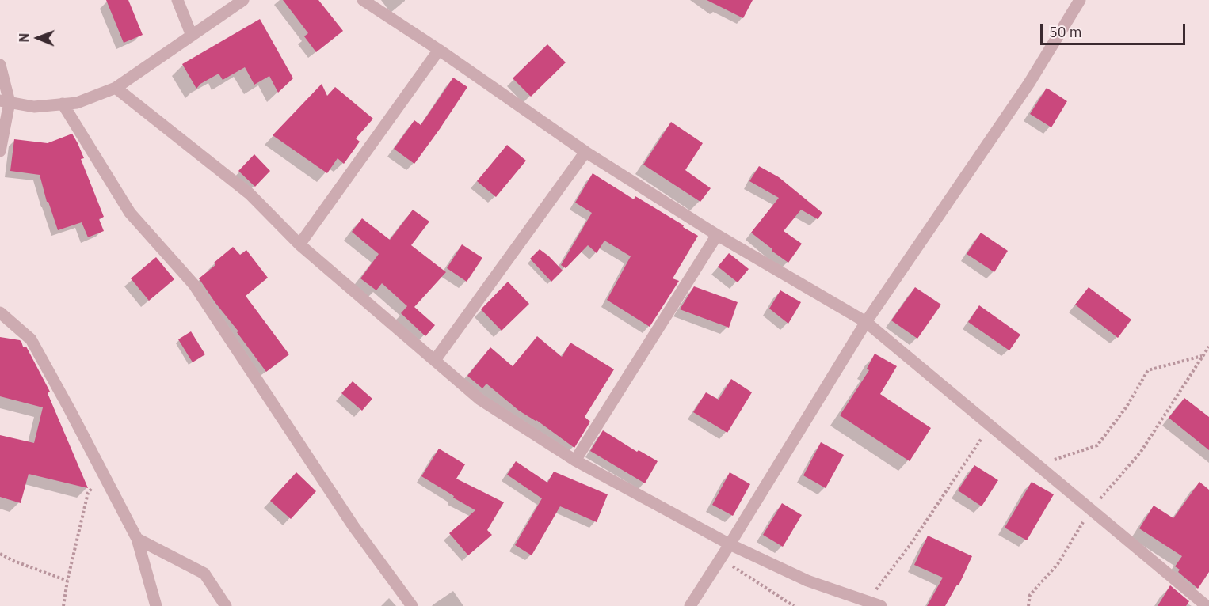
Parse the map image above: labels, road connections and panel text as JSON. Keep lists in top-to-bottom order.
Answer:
{
  "scale_bar": "50 m",
  "north": "left"
}
